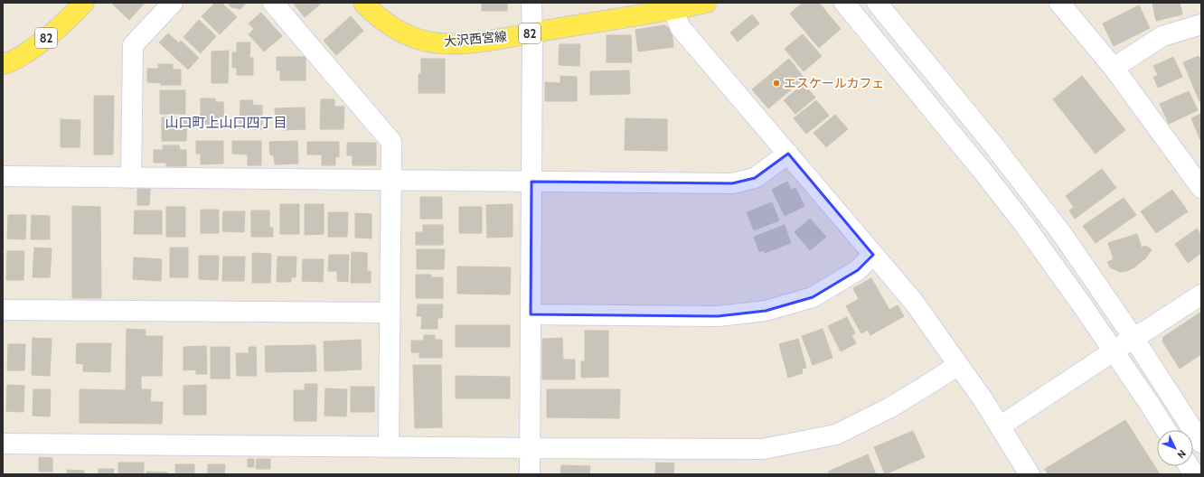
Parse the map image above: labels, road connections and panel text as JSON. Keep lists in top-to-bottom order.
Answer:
{
  "streets": {
    "main road": ["82", "大沢西宮線"]
  },
  "districts": ["山口町上山口四丁目"],
  "places": ["エスケールカフェ"],
  "north": "bottom right"
}
